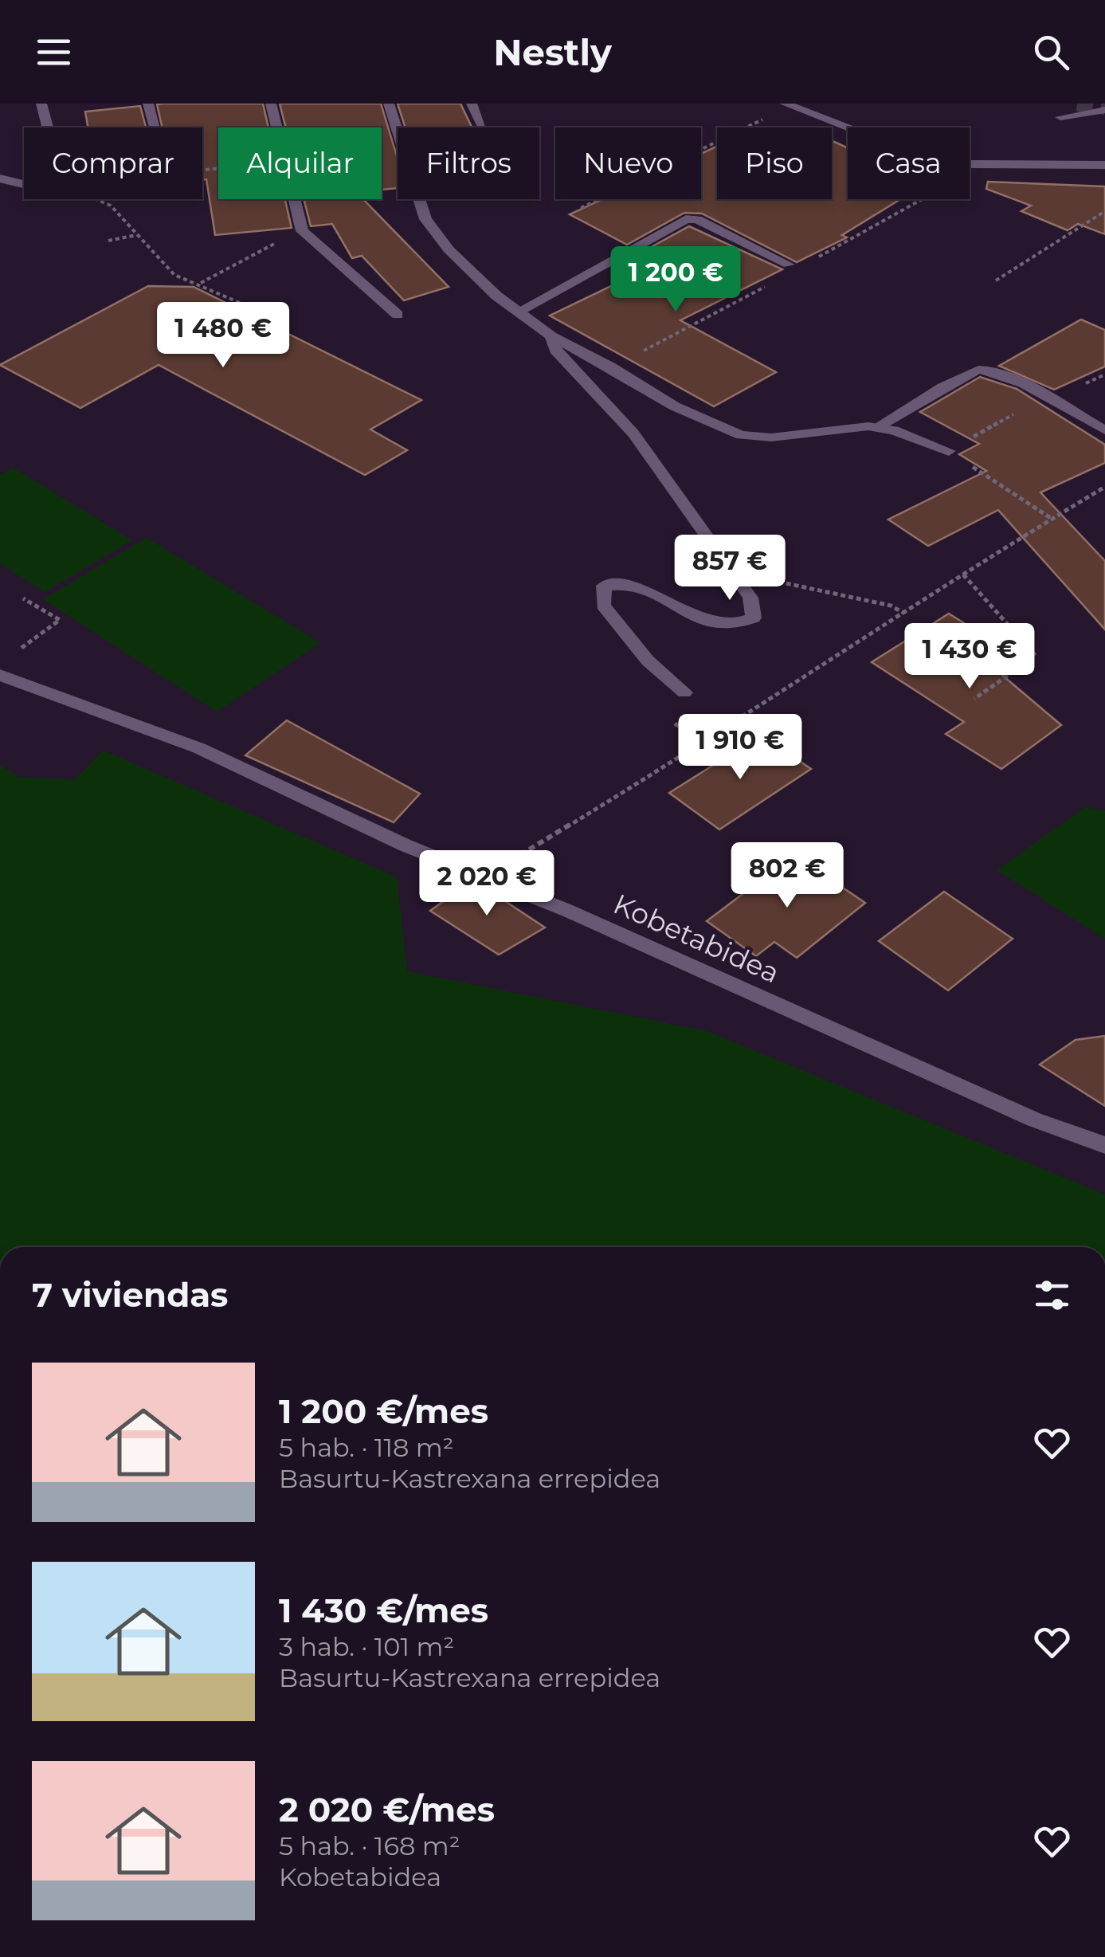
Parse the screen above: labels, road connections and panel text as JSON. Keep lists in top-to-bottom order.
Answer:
{
  "streets": {
    "street": ["Kobetabidea"]
  },
  "page": {
    "header": "Nestly",
    "chip": [
      "Comprar",
      "Alquilar",
      "Filtros",
      "Nuevo",
      "Piso",
      "Casa"
    ],
    "price": [
      "1 200 €",
      "1 480 €",
      "857 €",
      "1 430 €",
      "1 910 €",
      "802 €",
      "2 020 €"
    ],
    "heading": "7 viviendas",
    "list": [
      {
        "name": "1 200 €/mes",
        "note": "5 hab. · 118 m² · Basurtu-Kastrexana errepidea"
      },
      {
        "name": "1 430 €/mes",
        "note": "3 hab. · 101 m² · Basurtu-Kastrexana errepidea"
      },
      {
        "name": "2 020 €/mes",
        "note": "5 hab. · 168 m² · Kobetabidea"
      }
    ]
  }
}
